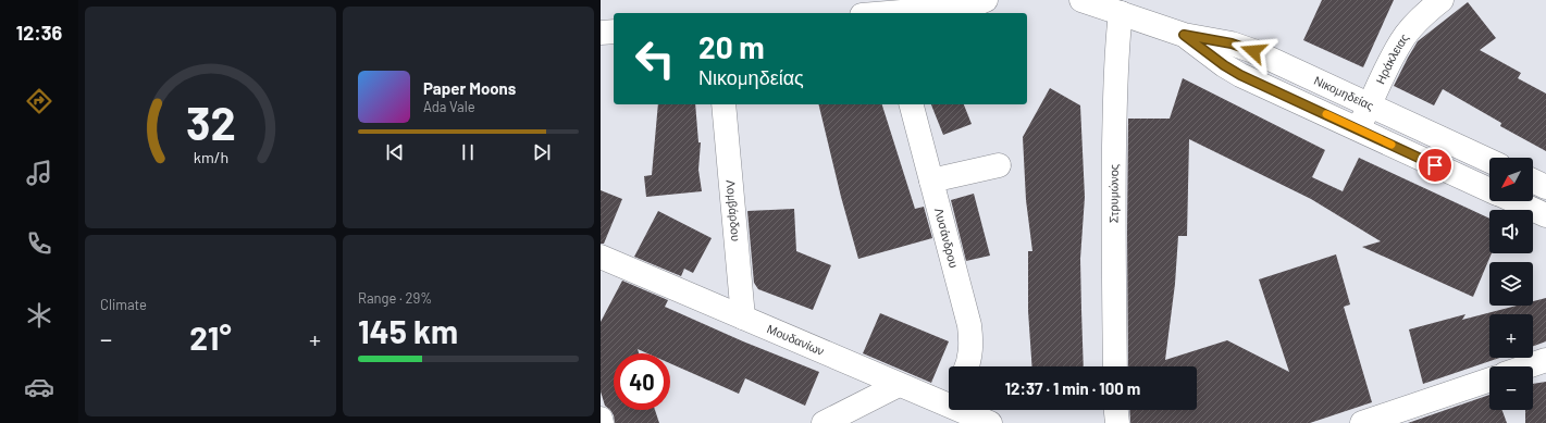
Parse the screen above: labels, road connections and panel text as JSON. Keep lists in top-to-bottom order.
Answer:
{
  "streets": {
    "street": [
      "Ηράκλειας",
      "Νικομηδείας",
      "Στρυμώνος",
      "Λομβάρδου",
      "Λυσάνδρου",
      "Μουδανίων"
    ]
  },
  "crossings": [
    ["Ηράκλειας", "Νικομηδείας"],
    ["Νικομηδείας", "Στρυμώνος"],
    ["Λομβάρδου", "Μουδανίων"]
  ],
  "north": "bottom left",
  "page": {
    "tabs": "12:36",
    "turn": ["20 m", "Νικομηδείας"],
    "song": ["Paper Moons", "Ada Vale"],
    "map_buttons": ["+", "−"],
    "tile": [
      "Climate",
      ["Range · 29%", "145 km"]
    ],
    "heat": ["−", "21°", "+"],
    "limit": "40",
    "trip": "12:37 · 1 min · 100 m",
    "gauge": ["32", "km/h"]
  }
}
